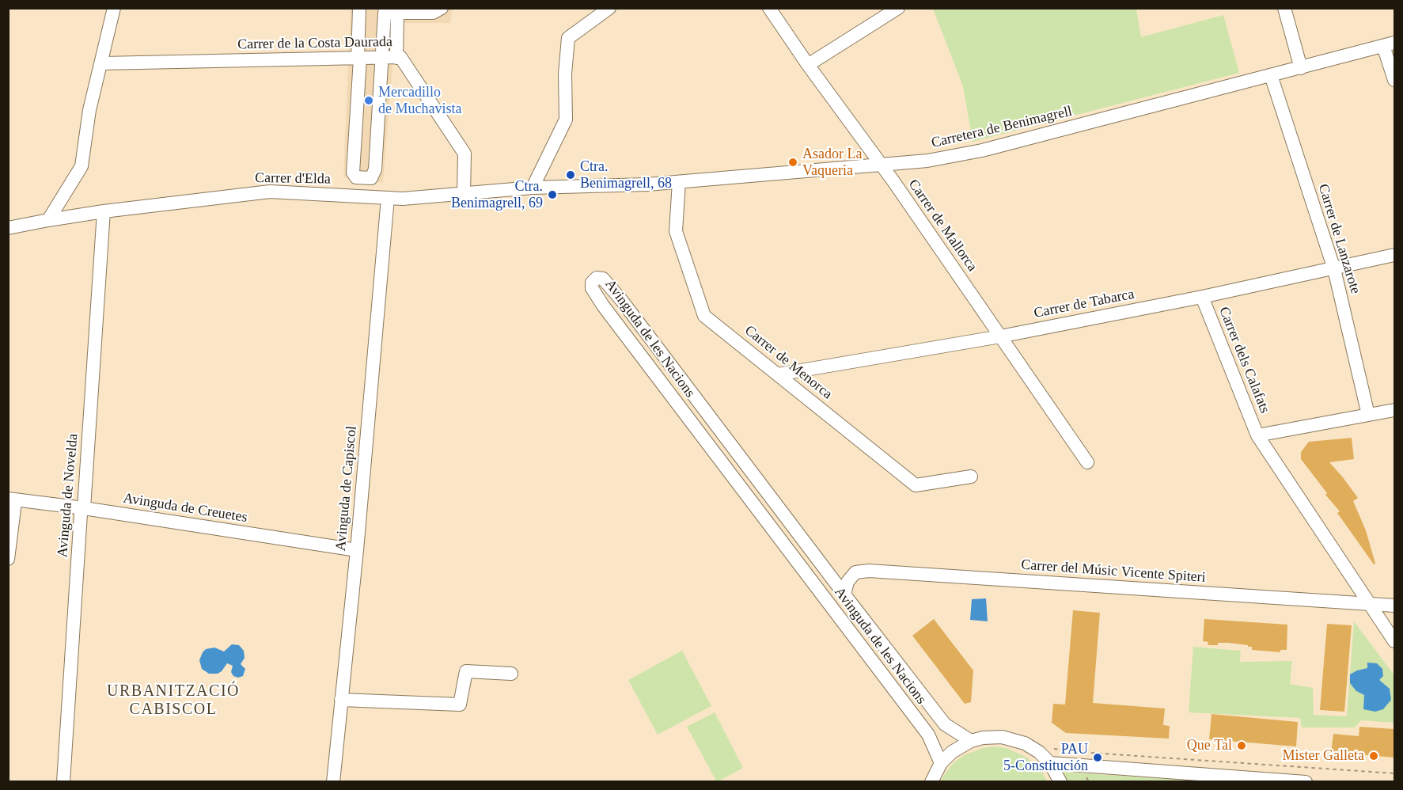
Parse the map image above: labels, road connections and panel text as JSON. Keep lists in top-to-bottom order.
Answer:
{
  "streets": {
    "street": [
      "Carrer de la Costa Daurada",
      "Carretera de Benimagrell",
      "Carrer d'Elda",
      "Carrer de Mallorca",
      "Carrer de Lanzarote",
      "Carrer de Tabarca",
      "Avinguda de les Nacions",
      "Carrer dels Calafats",
      "Carrer de Menorca",
      "Avinguda de Capiscol",
      "Avinguda de Novelda",
      "Avinguda de Creuetes",
      "Carrer del Músic Vicente Spiteri"
    ]
  },
  "crossings": [
    ["Carrer de la Costa Daurada", "Carrer d'Elda"],
    ["Carretera de Benimagrell", "Carrer d'Elda"],
    ["Carretera de Benimagrell", "Carrer de Mallorca"],
    ["Carretera de Benimagrell", "Carrer de Lanzarote"],
    ["Carretera de Benimagrell", "Carrer de Menorca"],
    ["Carrer d'Elda", "Avinguda de Capiscol"],
    ["Carrer d'Elda", "Avinguda de Novelda"],
    ["Carrer de Mallorca", "Carrer de Tabarca"],
    ["Carrer de Lanzarote", "Carrer de Tabarca"],
    ["Carrer de Tabarca", "Carrer dels Calafats"],
    ["Carrer de Tabarca", "Carrer de Menorca"],
    ["Avinguda de les Nacions", "Carrer del Músic Vicente Spiteri"],
    ["Carrer dels Calafats", "Carrer del Músic Vicente Spiteri"],
    ["Avinguda de Capiscol", "Avinguda de Creuetes"],
    ["Avinguda de Novelda", "Avinguda de Creuetes"]
  ],
  "districts": ["URBANITZACIÓ CABISCOL"],
  "places": [
    "Mercadillo de Muchavista",
    "Asador La Vaqueria",
    "Ctra. Benimagrell, 68",
    "Ctra. Benimagrell, 69",
    "Que Tal",
    "Mister Galleta",
    "PAU 5-Constitución"
  ]
}
